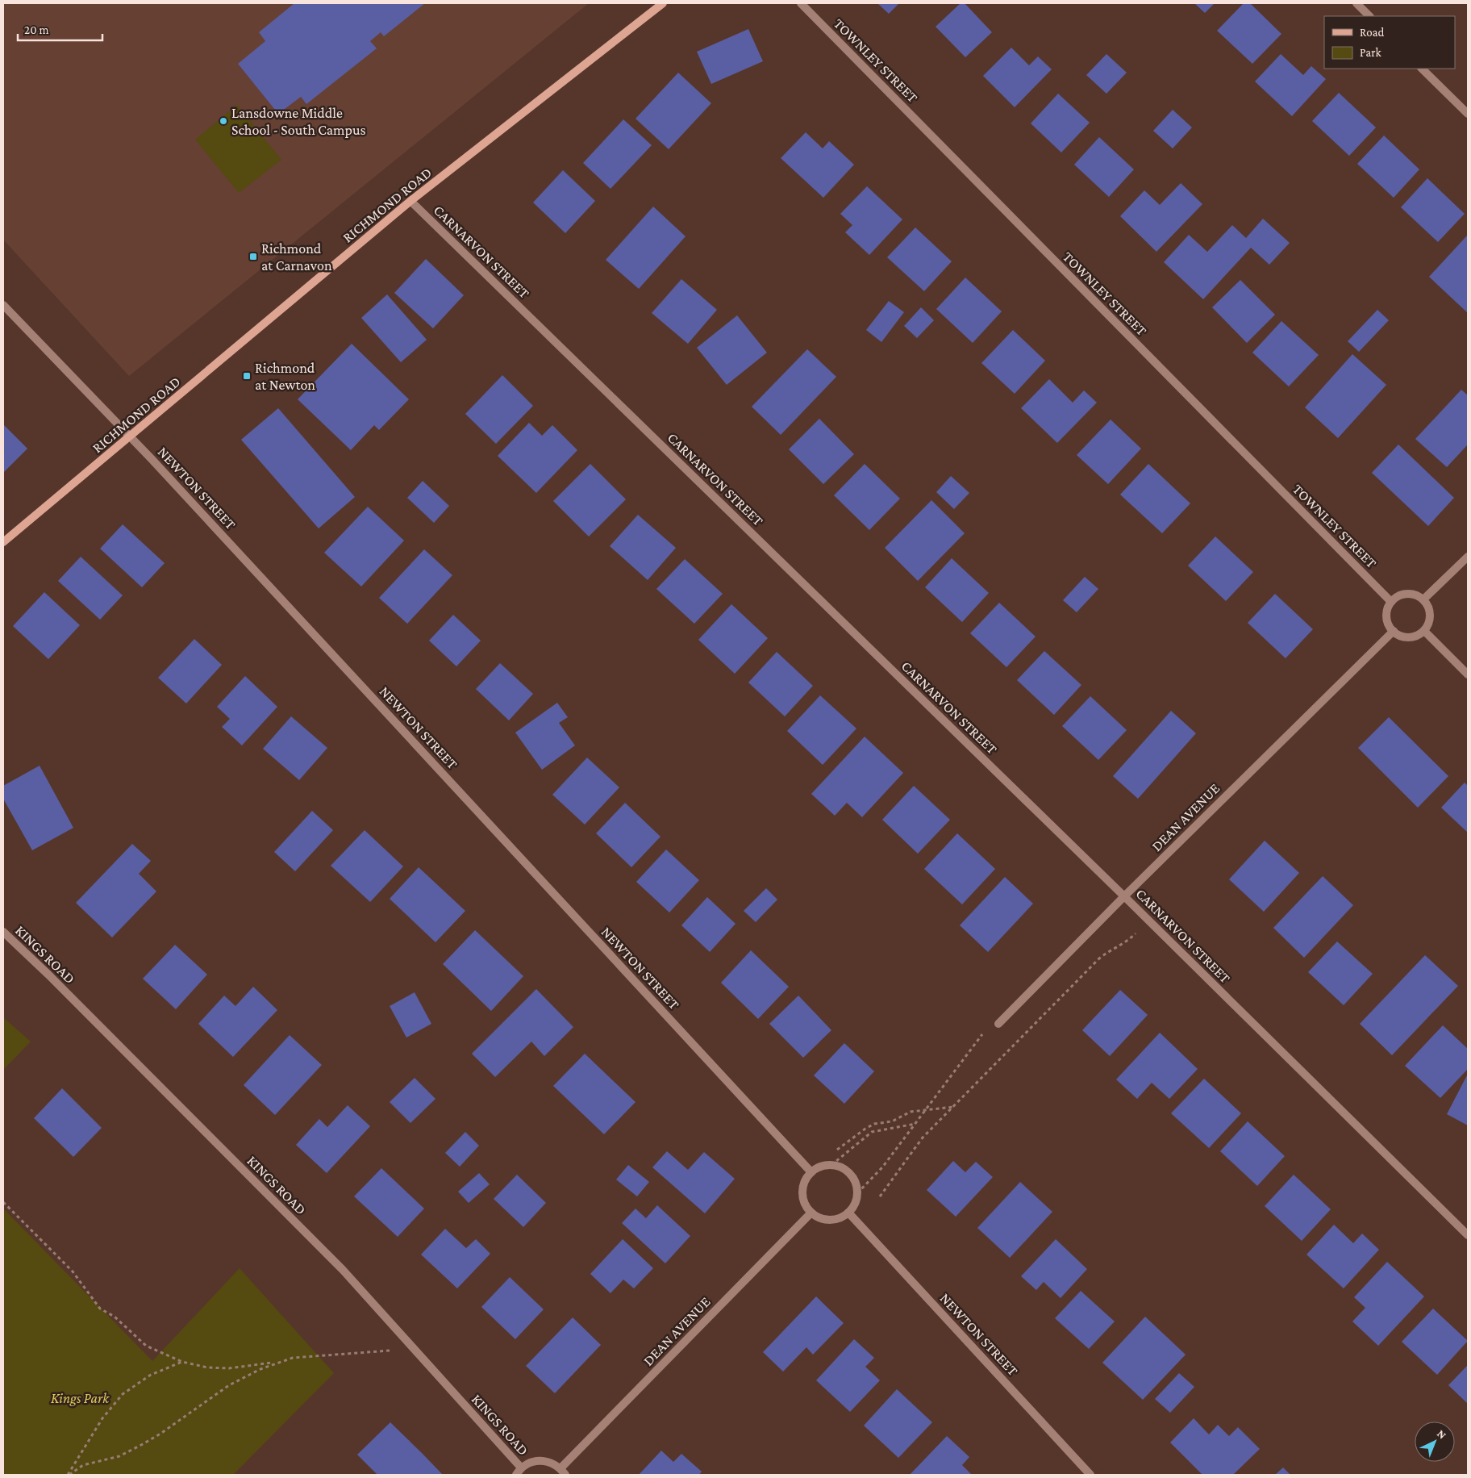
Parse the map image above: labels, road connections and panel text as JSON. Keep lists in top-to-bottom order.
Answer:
{
  "streets": {
    "main road": ["RICHMOND ROAD"],
    "street": [
      "TOWNLEY STREET",
      "CARNARVON STREET",
      "NEWTON STREET",
      "DEAN AVENUE",
      "KINGS ROAD"
    ]
  },
  "crossings": [
    ["TOWNLEY STREET", "DEAN AVENUE"],
    ["RICHMOND ROAD", "CARNARVON STREET"],
    ["RICHMOND ROAD", "NEWTON STREET"],
    ["CARNARVON STREET", "DEAN AVENUE"],
    ["NEWTON STREET", "DEAN AVENUE"]
  ],
  "parks": ["Kings Park"],
  "places": {
    "other": ["Lansdowne Middle School - South Campus"],
    "transit": ["Richmond at Carnavon", "Richmond at Newton"]
  },
  "legend": ["Road", "Park"],
  "scale_bar": "20 m",
  "north": "top right"
}
